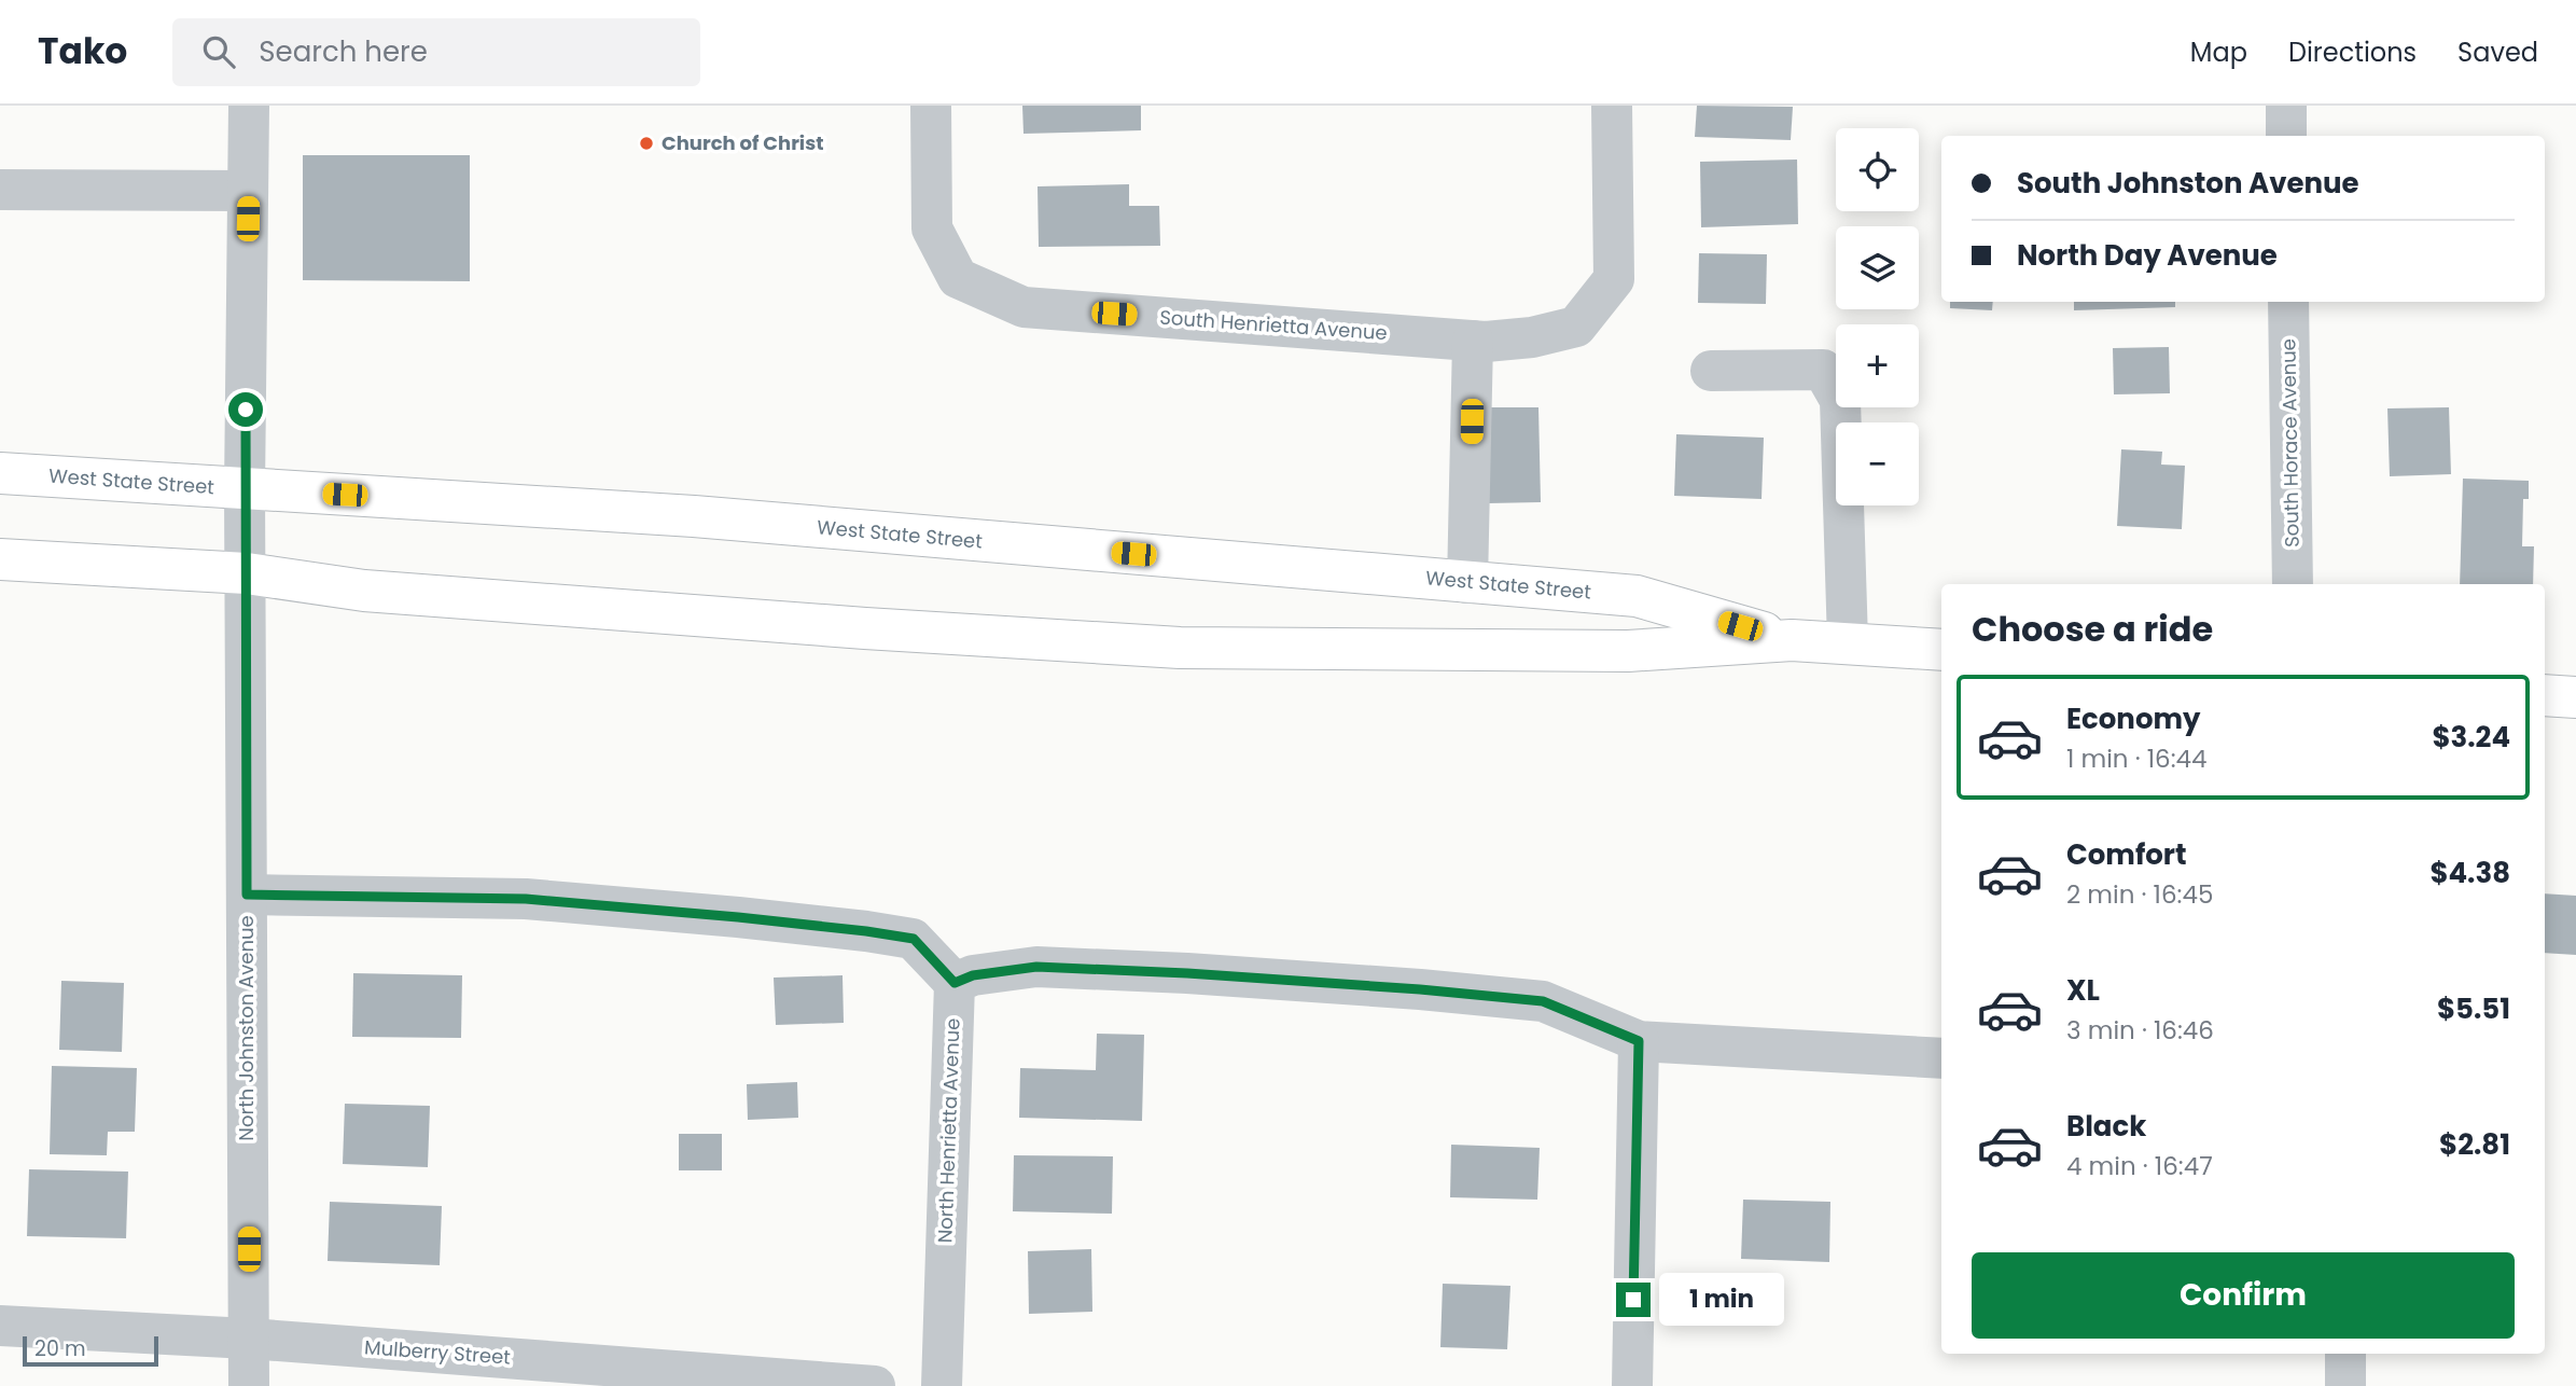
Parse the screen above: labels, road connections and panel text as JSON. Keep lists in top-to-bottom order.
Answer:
{
  "streets": {
    "main road": ["West State Street"],
    "street": [
      "South Henrietta Avenue",
      "South Horace Avenue",
      "North Johnston Avenue",
      "North Henrietta Avenue",
      "Mulberry Street"
    ]
  },
  "crossings": [
    ["West State Street", "North Johnston Avenue"],
    ["North Johnston Avenue", "Mulberry Street"]
  ],
  "places": ["Church of Christ"],
  "scale_bar": "20 m",
  "page": {
    "header": "Tako",
    "search": "Search here",
    "nav": ["Map", "Directions", "Saved"],
    "map_buttons": ["+", "−"],
    "banner": ["South Johnston Avenue", "North Day Avenue"],
    "heading": "Choose a ride",
    "list": [
      {
        "name": "Economy",
        "note": "1 min · 16:44",
        "value": "$3.24"
      },
      {
        "name": "Comfort",
        "note": "2 min · 16:45",
        "value": "$4.38"
      },
      {
        "name": "XL",
        "note": "3 min · 16:46",
        "value": "$5.51"
      },
      {
        "name": "Black",
        "note": "4 min · 16:47",
        "value": "$2.81"
      }
    ],
    "buttons": "Confirm",
    "bubble": "1 min",
    "scale": "20 m"
  }
}
